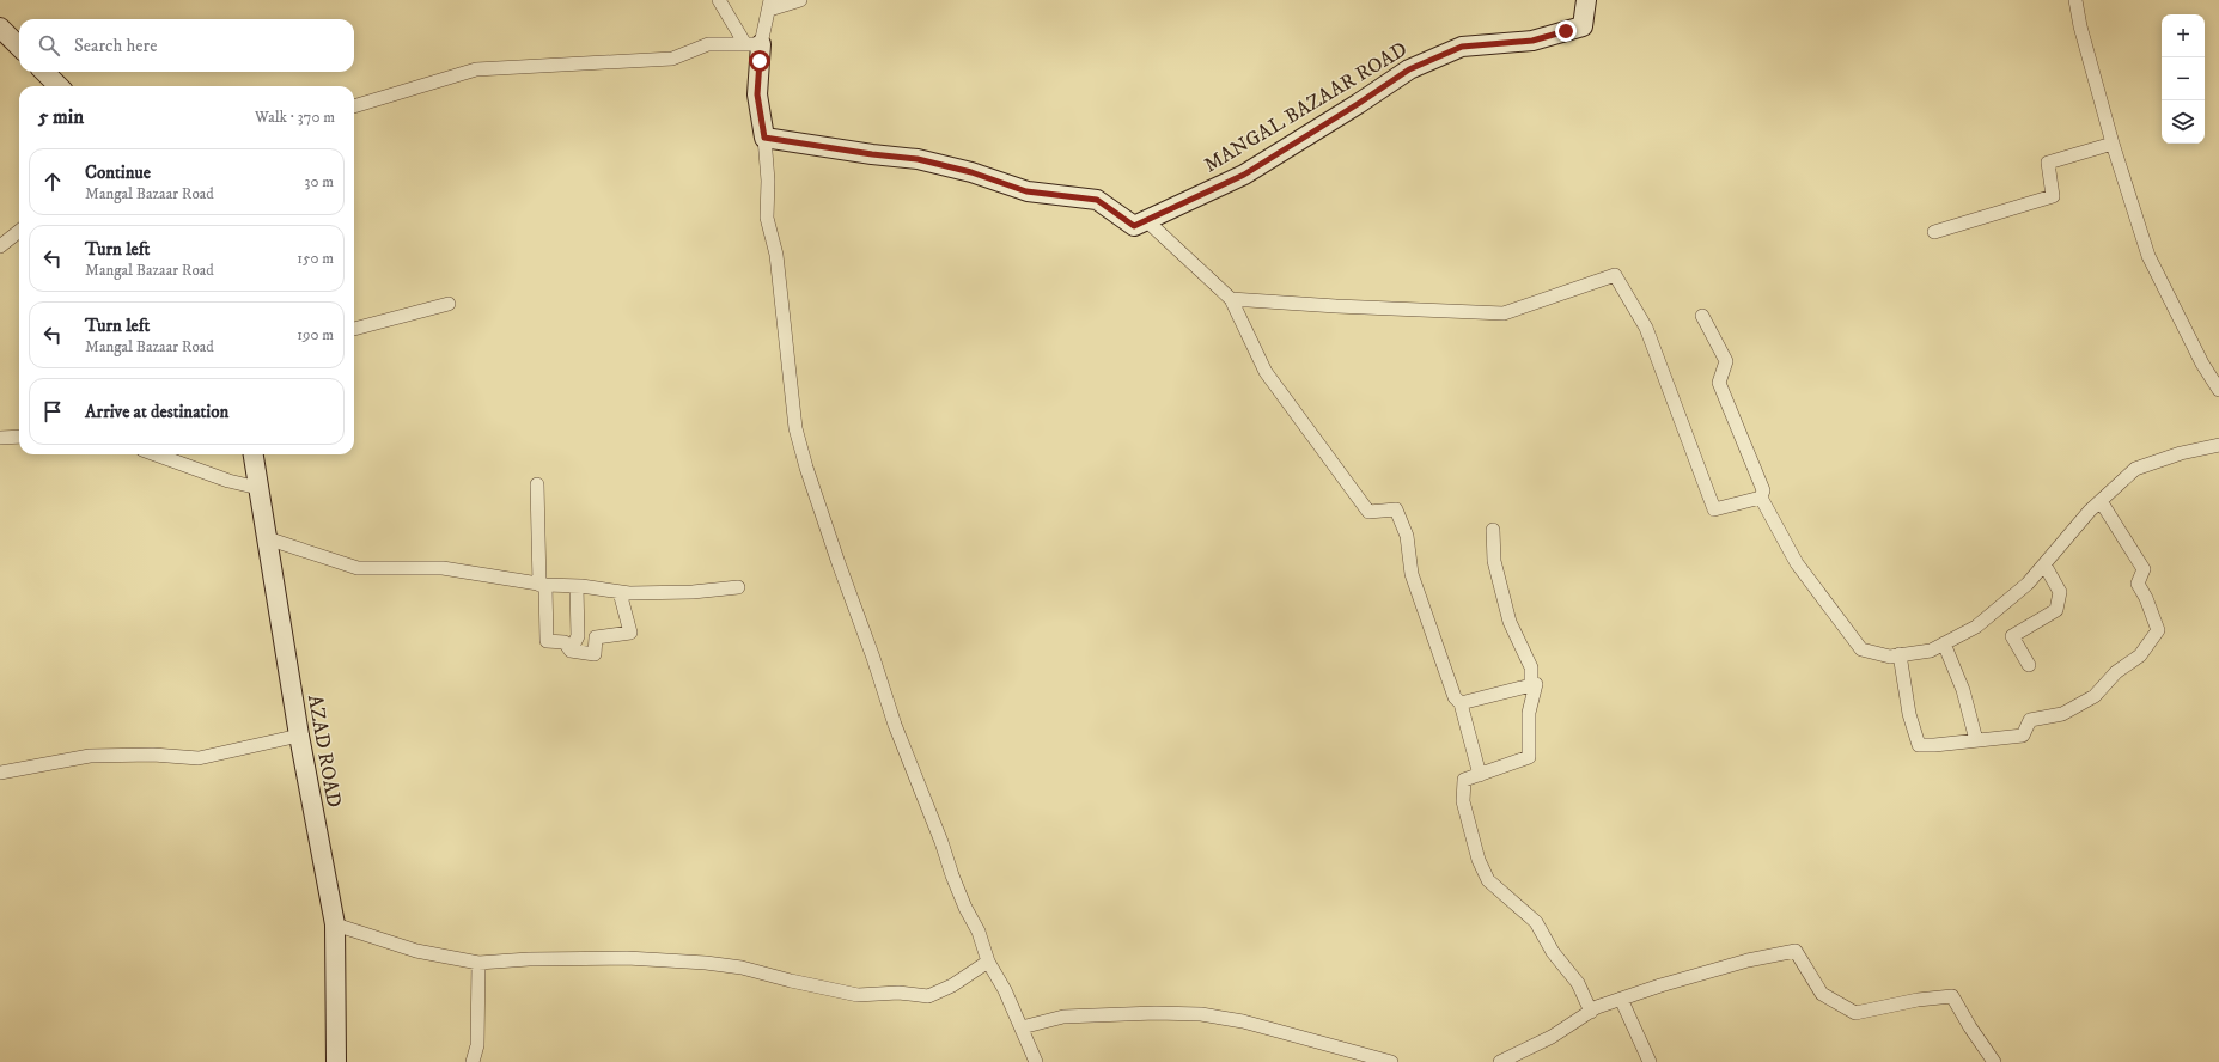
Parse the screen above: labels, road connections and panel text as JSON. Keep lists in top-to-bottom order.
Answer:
{
  "streets": {
    "street": ["MANGAL BAZAAR ROAD", "AZAD ROAD"]
  },
  "page": {
    "map_buttons": ["+", "−"],
    "search": "Search here",
    "heading": ["5 min", "Walk · 370 m"],
    "list": [
      ["Continue", "Mangal Bazaar Road", "30 m"],
      ["Turn left", "Mangal Bazaar Road", "150 m"],
      ["Turn left", "Mangal Bazaar Road", "190 m"],
      "Arrive at destination"
    ]
  }
}
